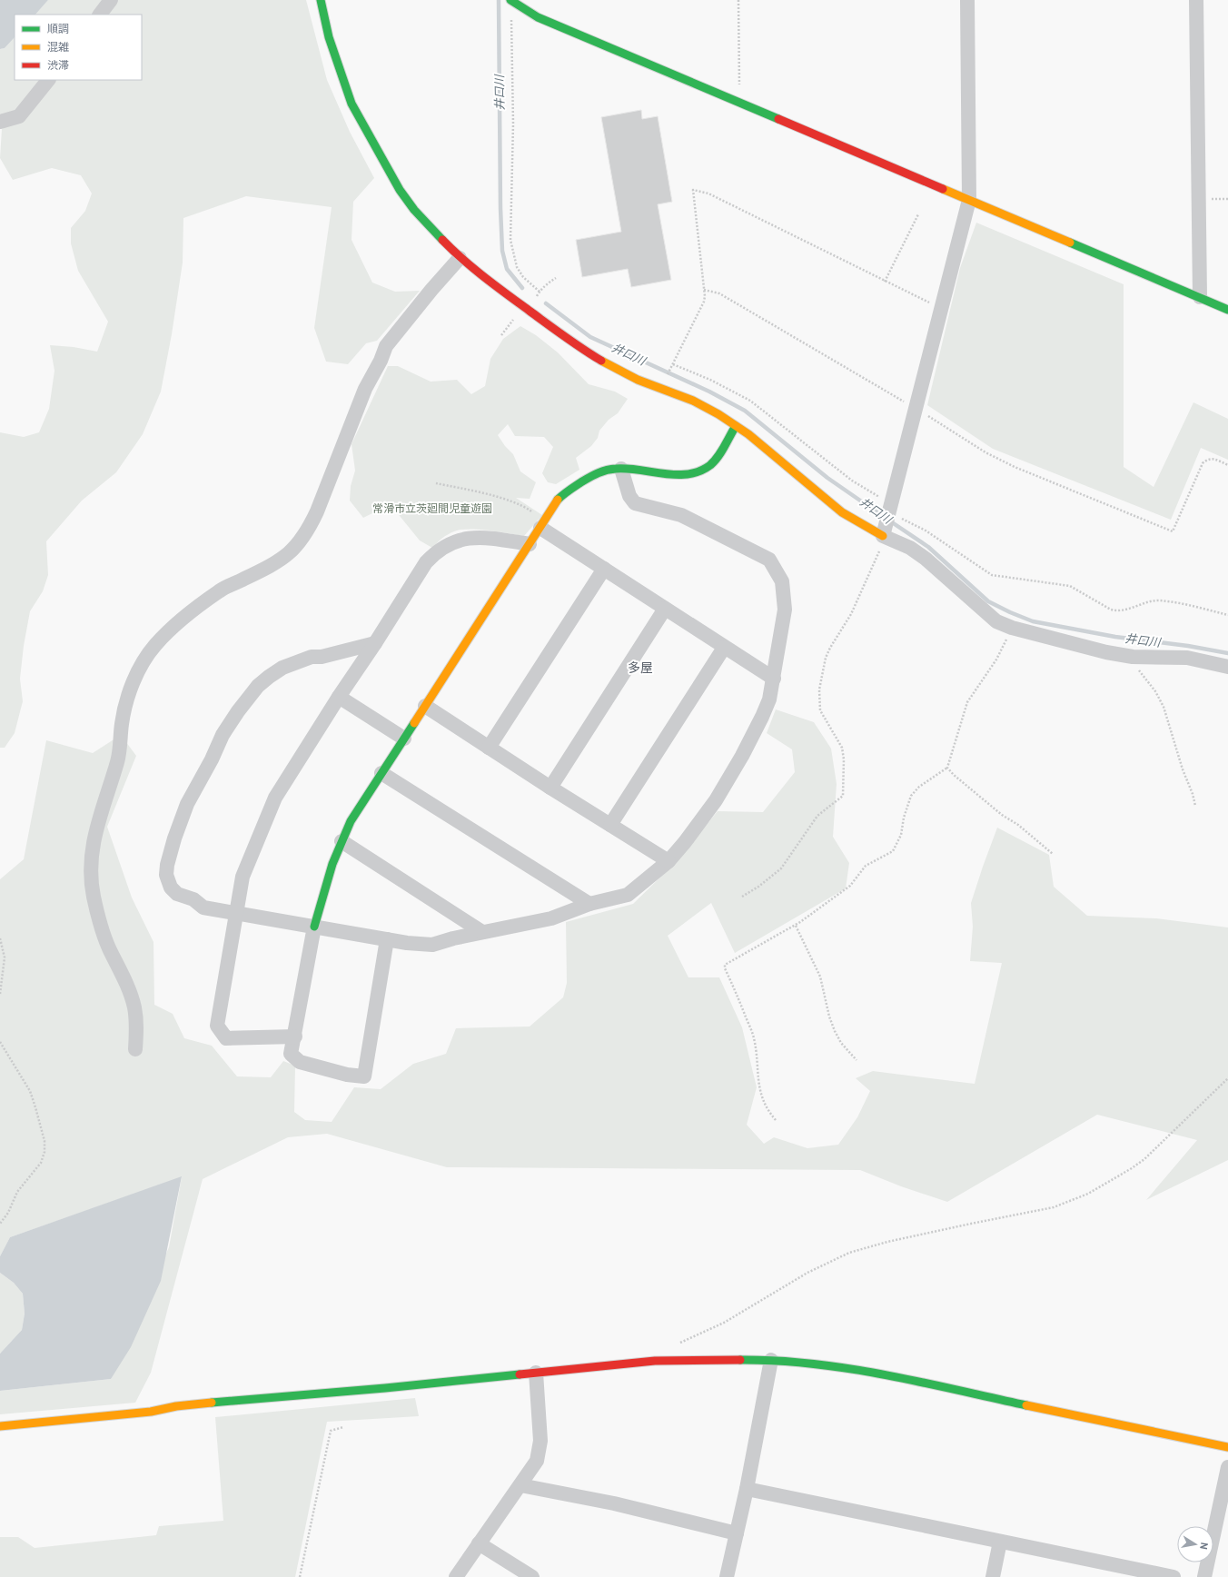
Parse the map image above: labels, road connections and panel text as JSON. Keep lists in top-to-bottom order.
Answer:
{
  "districts": ["多屋"],
  "water": ["井口川"],
  "parks": ["常滑市立茨廻間児童遊園"],
  "legend": ["順調", "混雑", "渋滞"],
  "north": "right"
}
